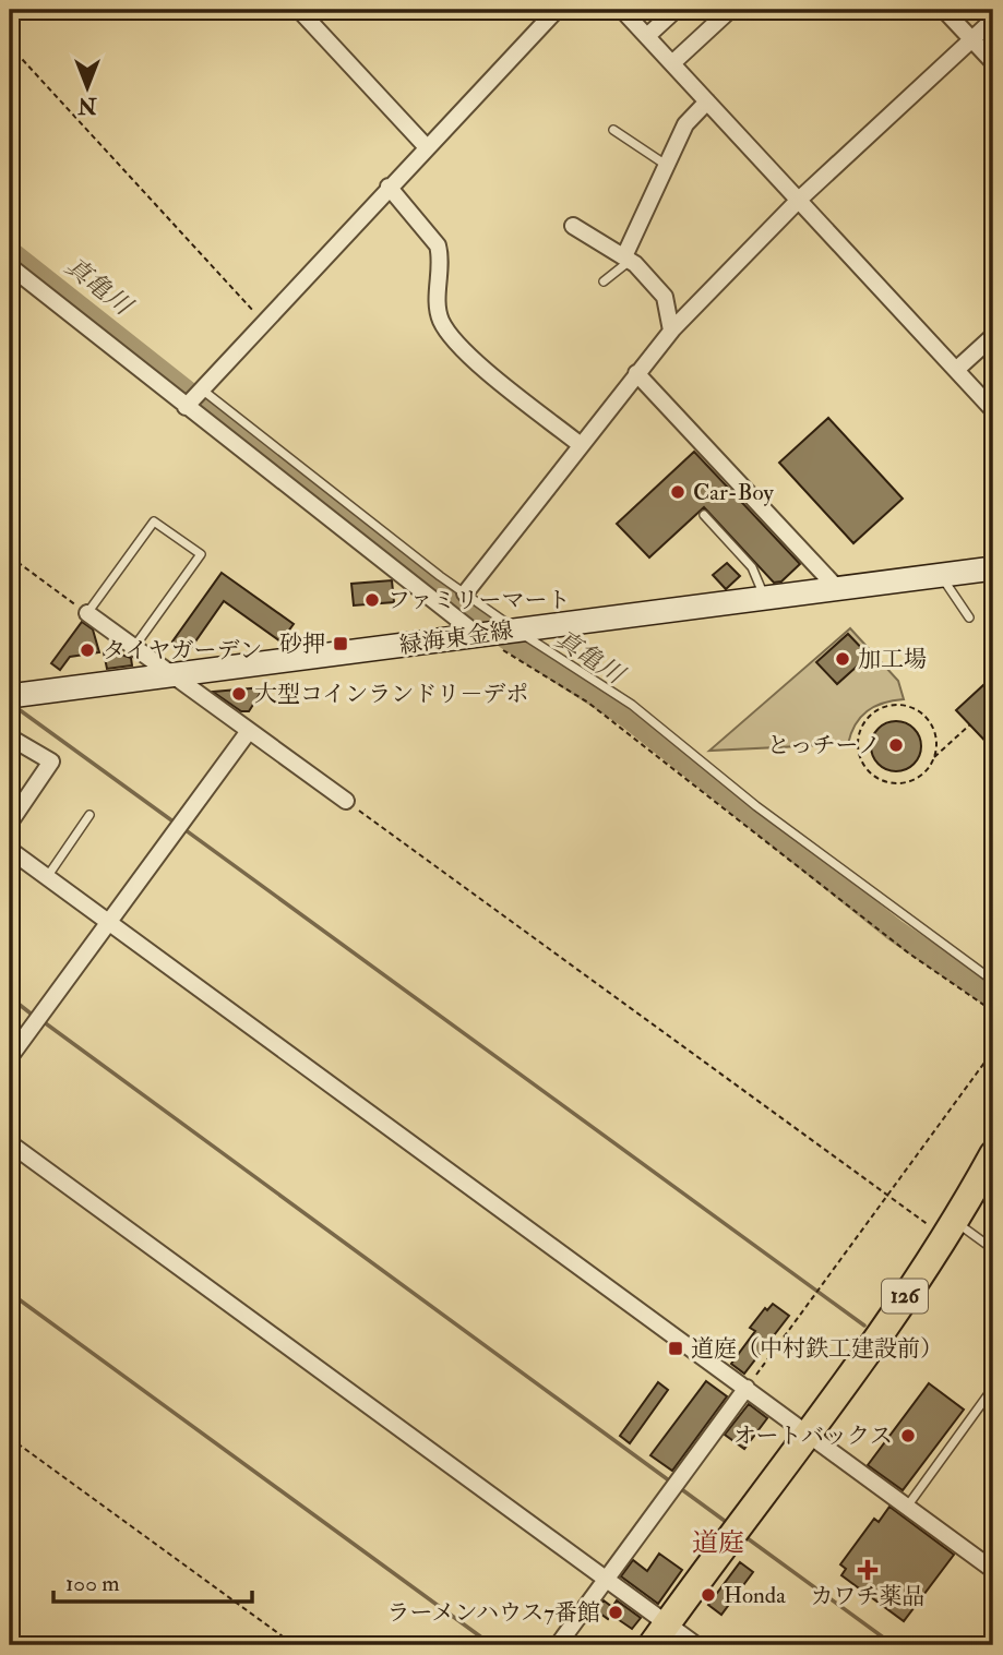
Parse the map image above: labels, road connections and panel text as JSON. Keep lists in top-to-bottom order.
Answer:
{
  "streets": {
    "highway": ["126"],
    "main road": ["緑海東金線"]
  },
  "districts": ["道庭"],
  "water": ["真亀川"],
  "places": {
    "other": [
      "Car-Boy",
      "ファミリーマート",
      "タイヤガーデン",
      "加工場",
      "大型コインランドリ－デポ",
      "とっチーノ",
      "オートバックス",
      "Honda",
      "ラーメンハウス7番館"
    ],
    "transit": ["砂押", "道庭（中村鉄工建設前）"],
    "health": ["カワチ薬品"]
  },
  "scale_bar": "100 m",
  "north": "bottom"
}
